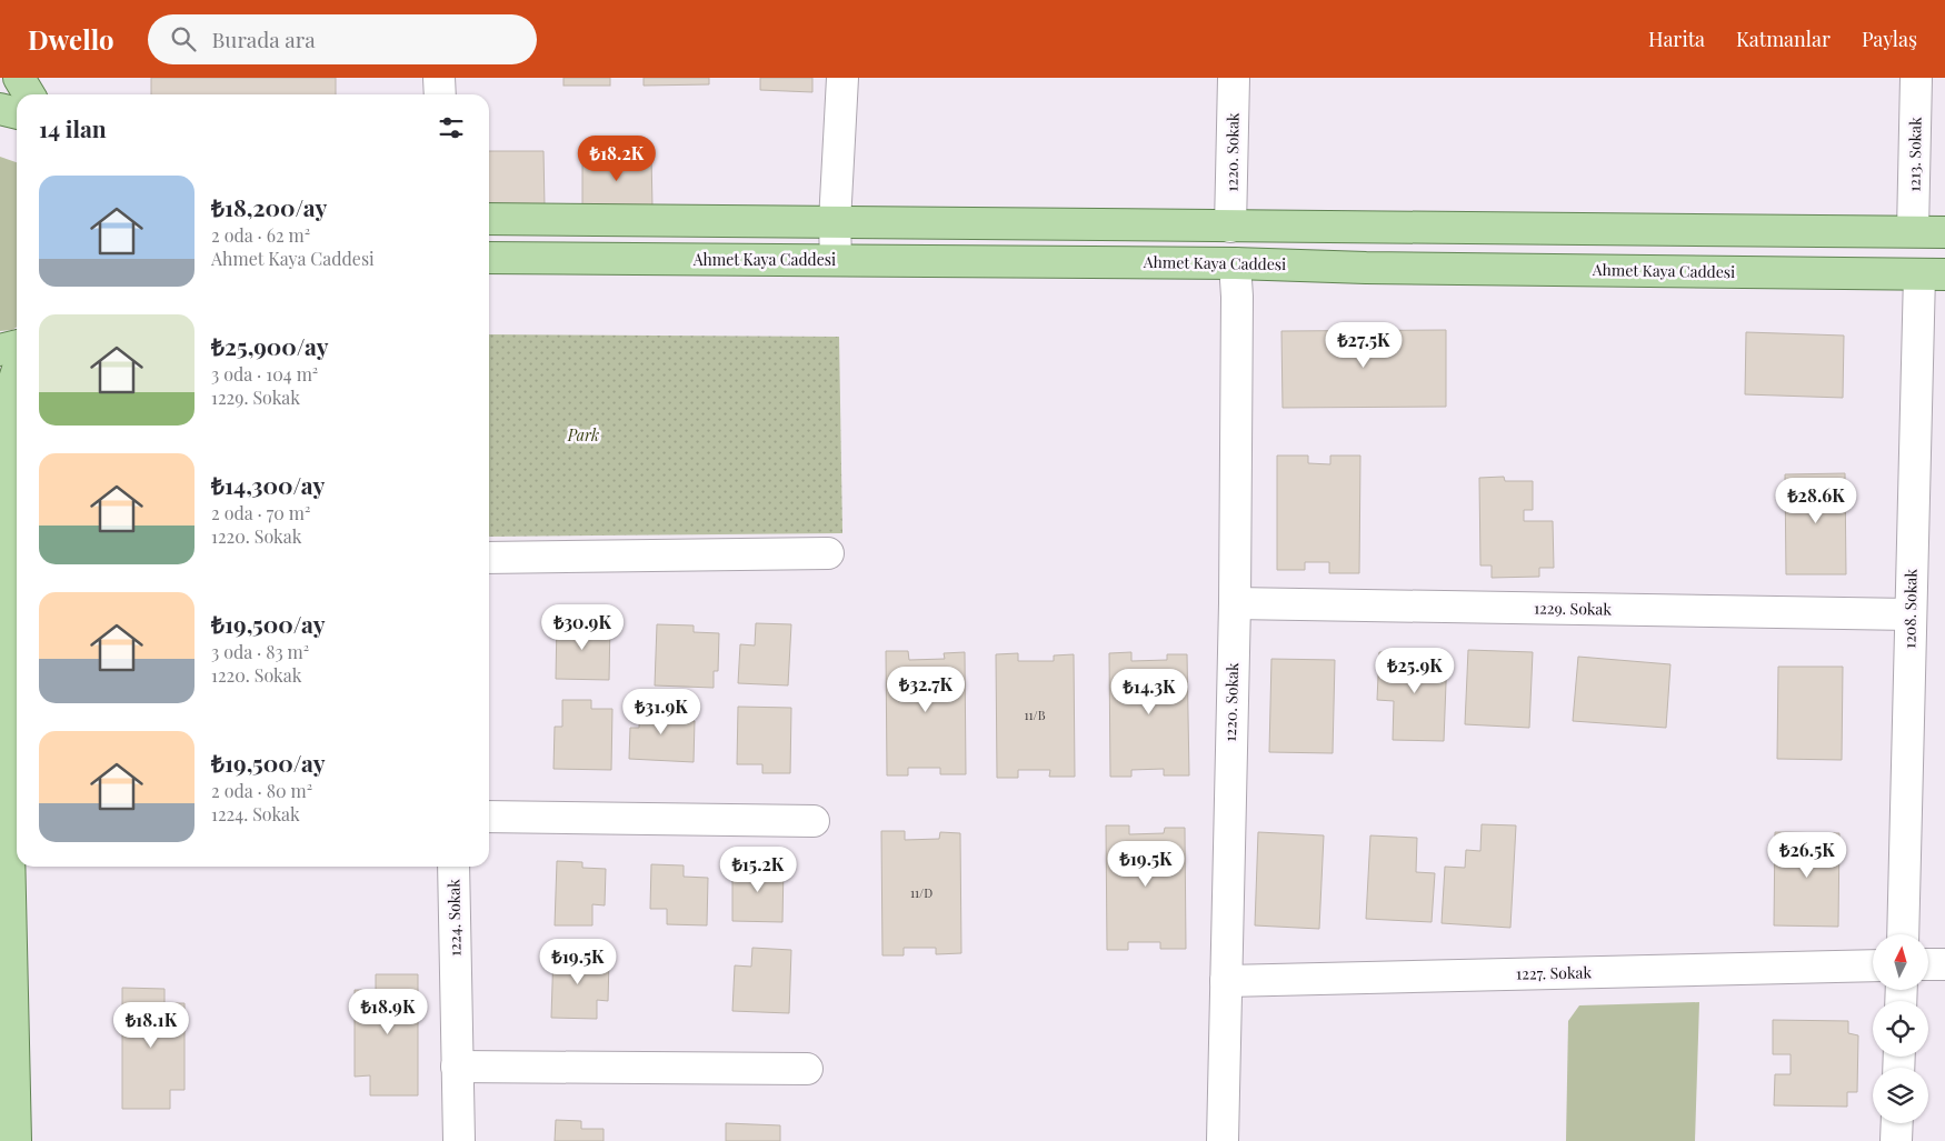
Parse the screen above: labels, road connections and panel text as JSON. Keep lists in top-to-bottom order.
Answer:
{
  "streets": {
    "main road": ["Ahmet Kaya Caddesi"],
    "street": [
      "1220. Sokak",
      "1213. Sokak",
      "1229. Sokak",
      "1208. Sokak",
      "1224. Sokak",
      "1227. Sokak"
    ]
  },
  "crossings": [
    ["1220. Sokak", "Ahmet Kaya Caddesi"],
    ["1220. Sokak", "1229. Sokak"],
    ["1220. Sokak", "1227. Sokak"],
    ["Ahmet Kaya Caddesi", "1208. Sokak"],
    ["1229. Sokak", "1208. Sokak"]
  ],
  "parks": ["Park"],
  "house_numbers": ["11/B", "11/D"],
  "north": "top",
  "page": {
    "header": "Dwello",
    "search": "Burada ara",
    "nav": ["Harita", "Katmanlar", "Paylaş"],
    "heading": "14 ilan",
    "price": [
      "₺18.2K",
      "₺27.5K",
      "₺28.6K",
      "₺30.9K",
      "₺25.9K",
      "₺32.7K",
      "₺14.3K",
      "₺31.9K",
      "₺26.5K",
      "₺19.5K",
      "₺15.2K",
      "₺19.5K",
      "₺18.9K",
      "₺18.1K"
    ],
    "list": [
      {
        "name": "₺18,200/ay",
        "note": "2 oda · 62 m² · Ahmet Kaya Caddesi"
      },
      {
        "name": "₺25,900/ay",
        "note": "3 oda · 104 m² · 1229. Sokak"
      },
      {
        "name": "₺14,300/ay",
        "note": "2 oda · 70 m² · 1220. Sokak"
      },
      {
        "name": "₺19,500/ay",
        "note": "3 oda · 83 m² · 1220. Sokak"
      },
      {
        "name": "₺19,500/ay",
        "note": "2 oda · 80 m² · 1224. Sokak"
      }
    ]
  }
}
